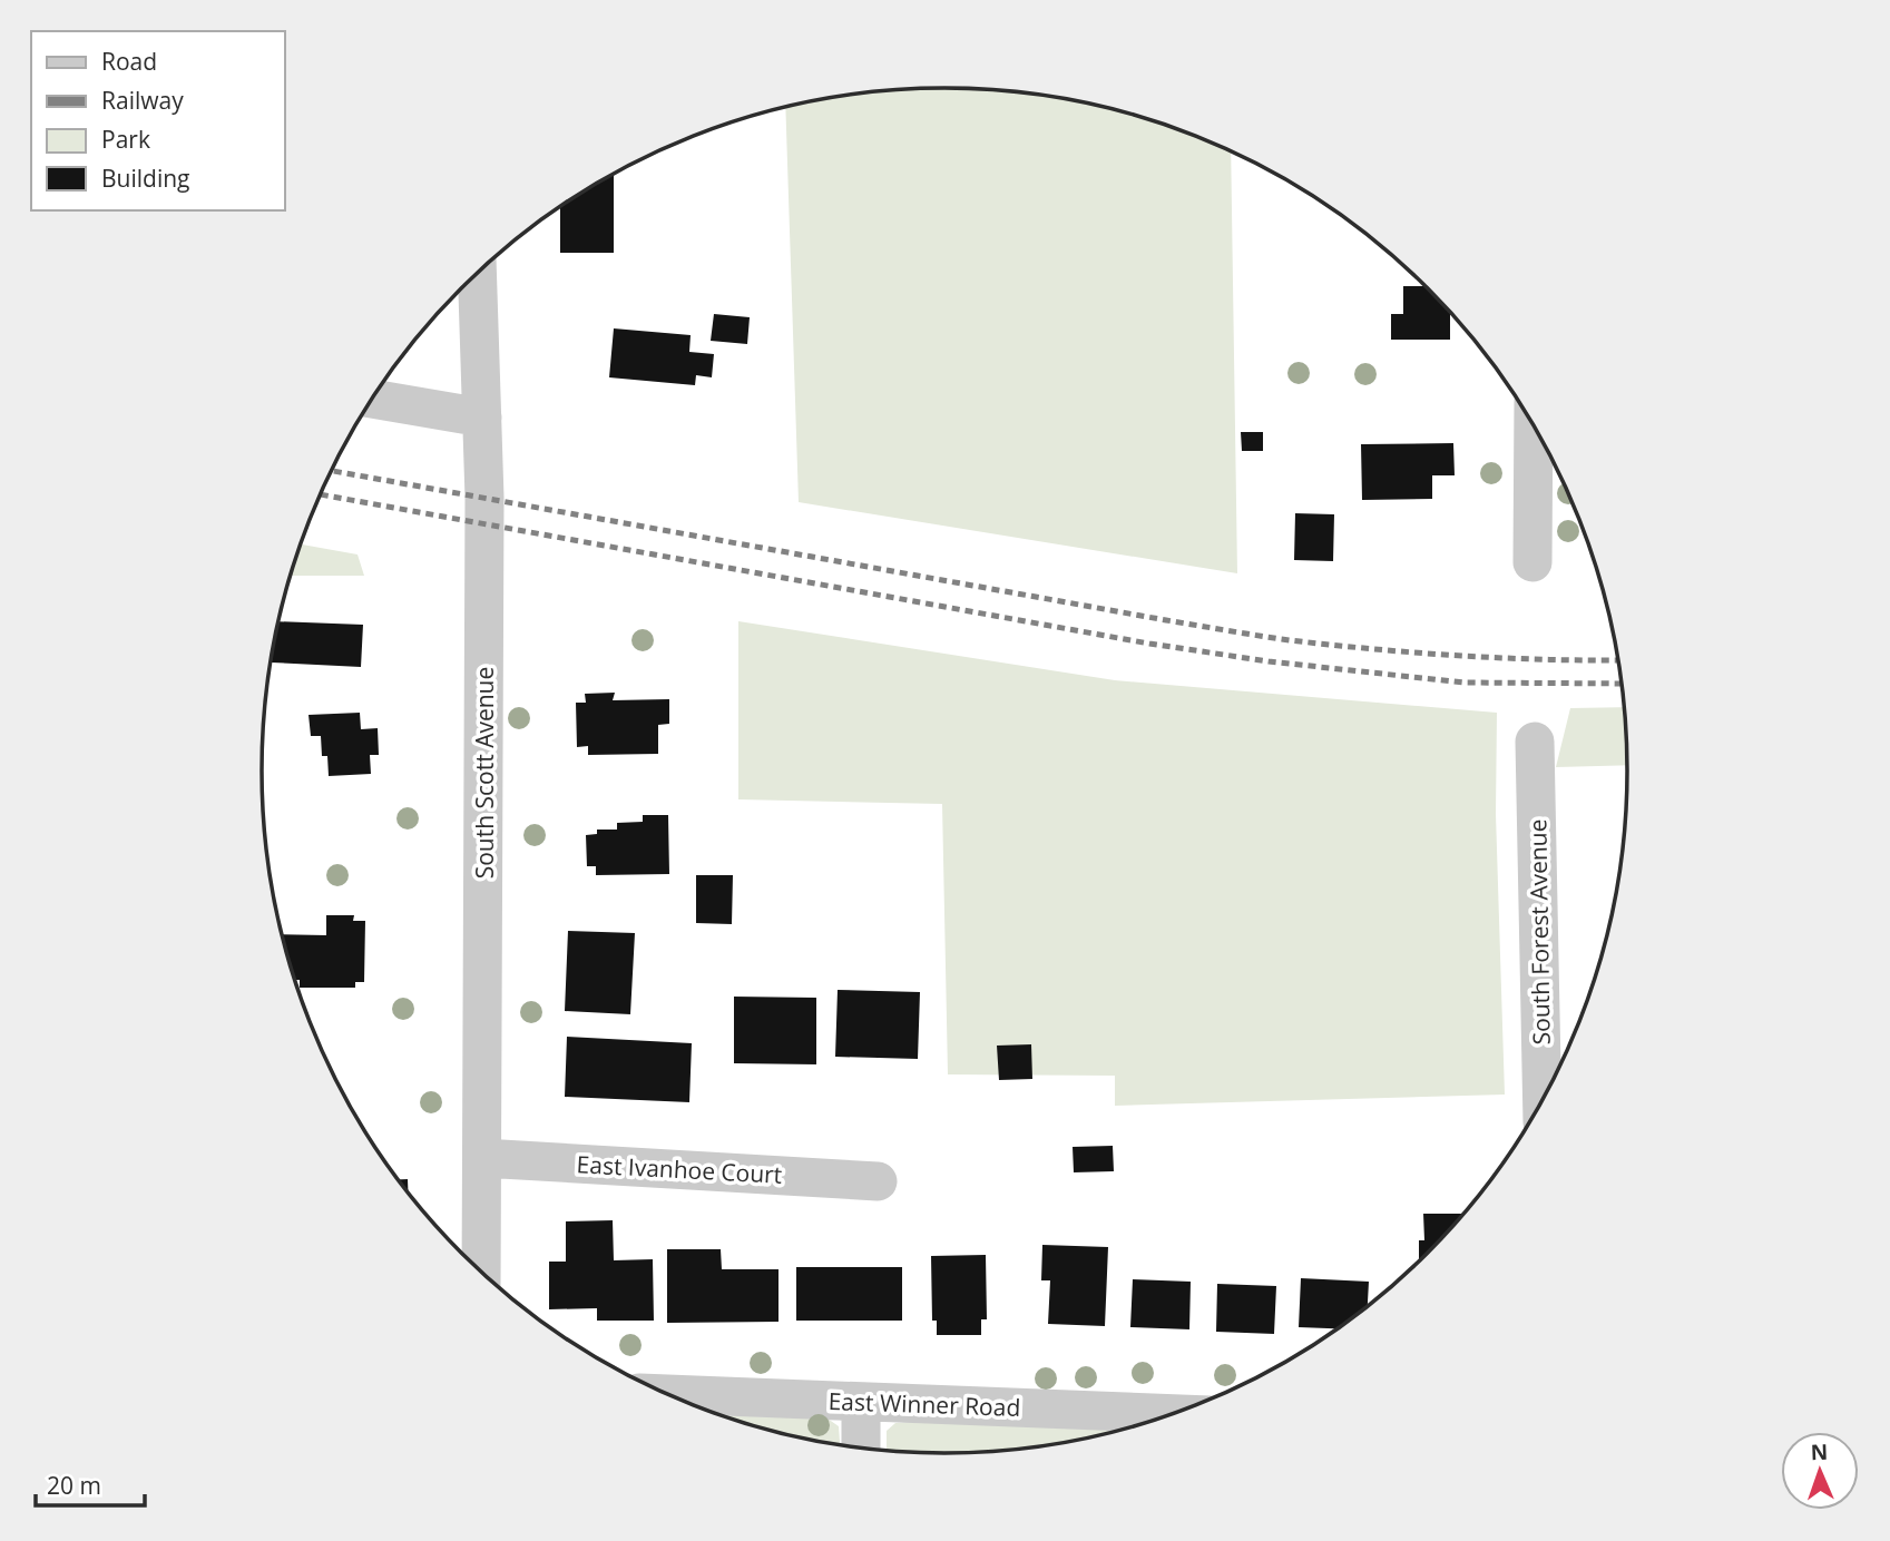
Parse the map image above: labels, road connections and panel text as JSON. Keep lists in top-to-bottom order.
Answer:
{
  "streets": {
    "street": [
      "South Scott Avenue",
      "South Forest Avenue",
      "East Ivanhoe Court",
      "East Winner Road"
    ]
  },
  "crossings": [
    ["South Scott Avenue", "East Ivanhoe Court"]
  ],
  "legend": [
    "Road",
    "Railway",
    "Park",
    "Building"
  ],
  "scale_bar": "20 m",
  "north": "top"
}
